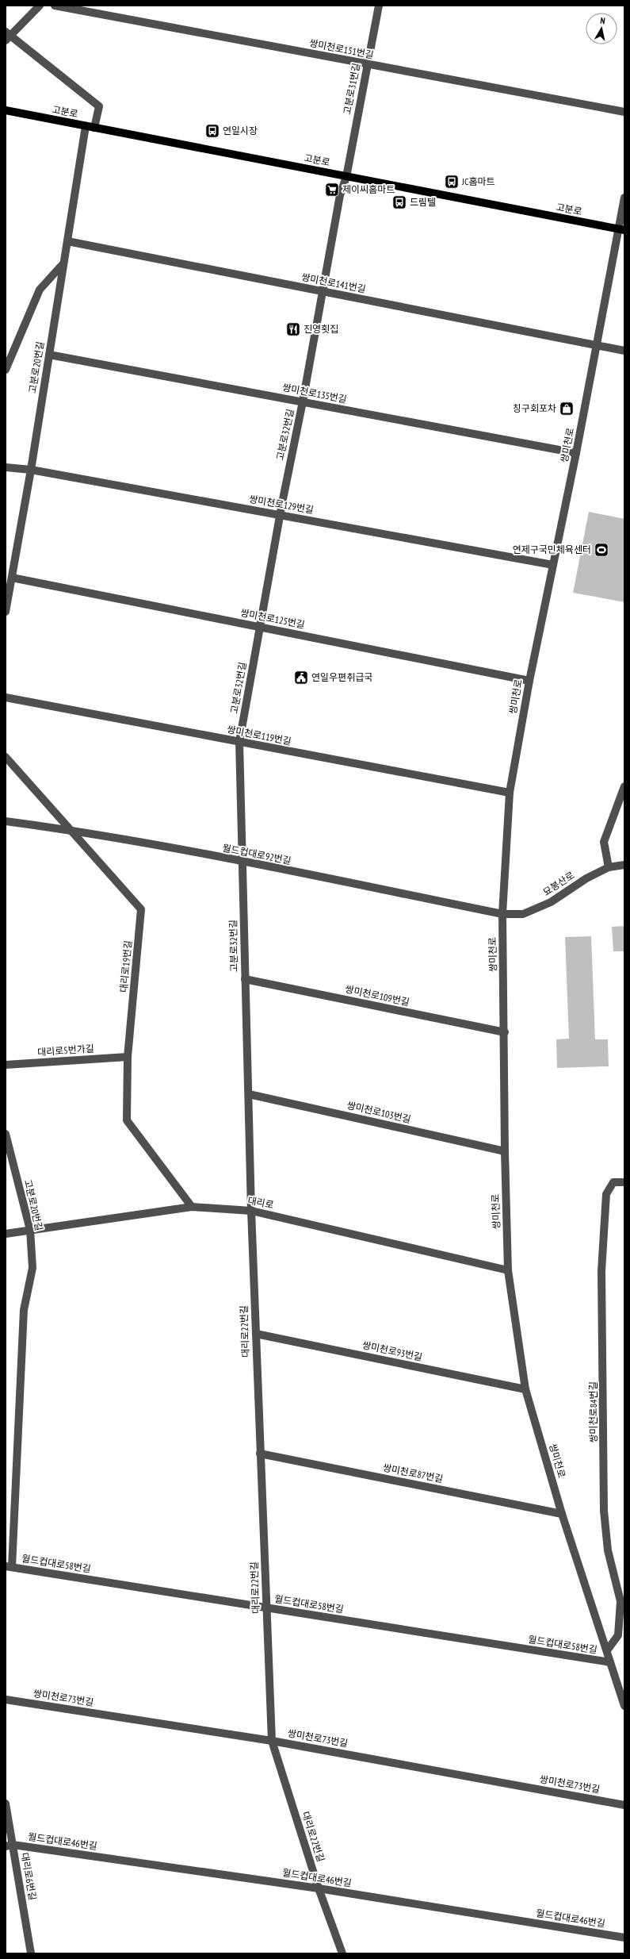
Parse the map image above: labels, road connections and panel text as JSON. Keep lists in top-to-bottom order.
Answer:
{
  "streets": {
    "main road": ["고분로"],
    "street": [
      "쌍미천로151번길",
      "고분로31번길",
      "쌍미천로141번길",
      "고분로20번길",
      "쌍미천로135번길",
      "고분로32번길",
      "쌍미천로",
      "쌍미천로129번길",
      "쌍미천로125번길",
      "쌍미천로119번길",
      "월드컵대로92번길",
      "묘봉산로",
      "대리로19번길",
      "쌍미천로109번길",
      "대리로5번가길",
      "쌍미천로103번길",
      "대리로",
      "대리로22번길",
      "쌍미천로93번길",
      "쌍미천로84번길",
      "쌍미천로87번길",
      "월드컵대로58번길",
      "쌍미천로73번길",
      "월드컵대로46번길",
      "대리로6번길"
    ]
  },
  "crossings": [
    ["쌍미천로151번길", "고분로31번길"],
    ["고분로31번길", "고분로"],
    ["고분로31번길", "고분로32번길"],
    ["고분로", "고분로20번길"],
    ["고분로", "고분로32번길"],
    ["고분로", "쌍미천로"],
    ["쌍미천로141번길", "고분로20번길"],
    ["쌍미천로141번길", "고분로32번길"],
    ["쌍미천로141번길", "쌍미천로"],
    ["고분로20번길", "쌍미천로135번길"],
    ["고분로20번길", "쌍미천로129번길"],
    ["고분로20번길", "쌍미천로125번길"],
    ["고분로20번길", "대리로"],
    ["고분로20번길", "월드컵대로58번길"],
    ["쌍미천로135번길", "고분로32번길"],
    ["쌍미천로135번길", "쌍미천로"],
    ["고분로32번길", "쌍미천로129번길"],
    ["고분로32번길", "쌍미천로125번길"],
    ["고분로32번길", "쌍미천로119번길"],
    ["고분로32번길", "월드컵대로92번길"],
    ["고분로32번길", "쌍미천로109번길"],
    ["고분로32번길", "쌍미천로103번길"],
    ["고분로32번길", "대리로"],
    ["고분로32번길", "대리로22번길"],
    ["쌍미천로", "쌍미천로129번길"],
    ["쌍미천로", "쌍미천로125번길"],
    ["쌍미천로", "쌍미천로119번길"],
    ["쌍미천로", "월드컵대로92번길"],
    ["쌍미천로", "묘봉산로"],
    ["쌍미천로", "쌍미천로109번길"],
    ["쌍미천로", "쌍미천로103번길"],
    ["쌍미천로", "대리로"],
    ["쌍미천로", "쌍미천로93번길"],
    ["쌍미천로", "쌍미천로84번길"],
    ["쌍미천로", "쌍미천로87번길"],
    ["쌍미천로", "월드컵대로58번길"],
    ["월드컵대로92번길", "묘봉산로"],
    ["월드컵대로92번길", "대리로19번길"],
    ["대리로19번길", "대리로5번가길"],
    ["대리로19번길", "대리로"],
    ["대리로", "대리로22번길"],
    ["대리로22번길", "쌍미천로93번길"],
    ["대리로22번길", "쌍미천로87번길"],
    ["대리로22번길", "월드컵대로58번길"],
    ["대리로22번길", "쌍미천로73번길"],
    ["대리로22번길", "월드컵대로46번길"],
    ["월드컵대로46번길", "대리로6번길"]
  ],
  "places": {
    "bus stop": ["연일시장", "JC홈마트", "드림텔"],
    "supermarket": ["제이씨홈마트"],
    "restaurant": ["진영횟집"],
    "shop": ["칭구회포차"],
    "sports": ["연제구국민체육센터"],
    "public building": ["연일우편취급국"]
  },
  "north": "top"
}
